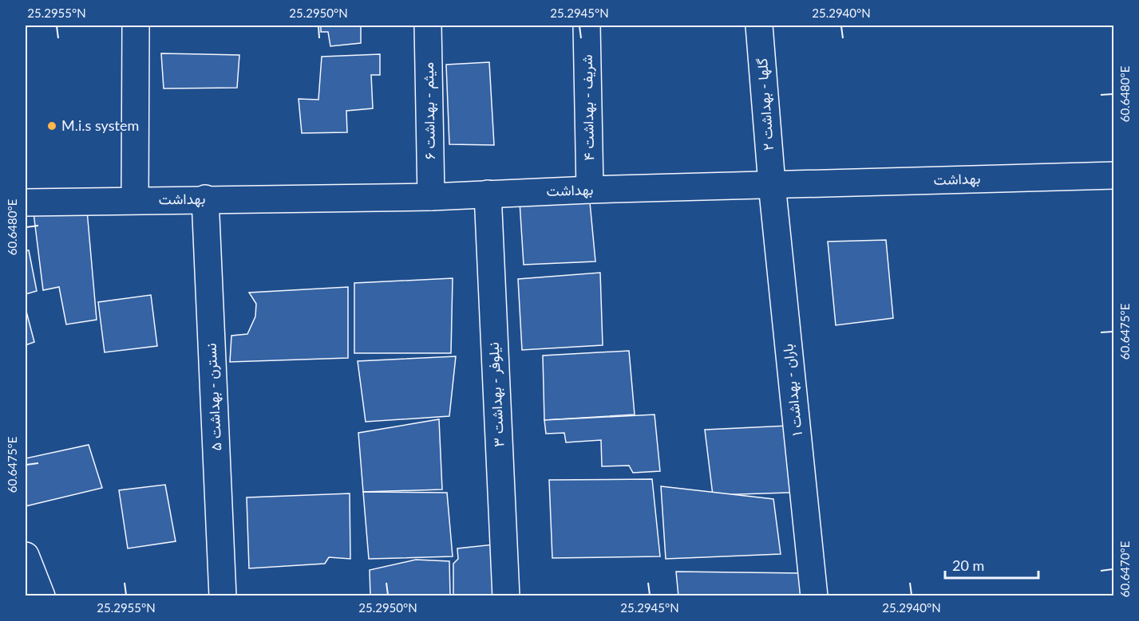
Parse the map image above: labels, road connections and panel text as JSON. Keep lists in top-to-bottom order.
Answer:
{
  "streets": {
    "street": [
      "گلها - بهداشت ۲",
      "شریف - بهداشت ۴",
      "میثم - بهداشت ۶",
      "بهداشت",
      "باران - بهداشت ۱",
      "نیلوفر - بهداشت ۳",
      "نسترن - بهداشت ۵"
    ]
  },
  "crossings": [
    ["گلها - بهداشت ۲", "بهداشت"],
    ["گلها - بهداشت ۲", "باران - بهداشت ۱"],
    ["شریف - بهداشت ۴", "بهداشت"],
    ["میثم - بهداشت ۶", "بهداشت"],
    ["بهداشت", "باران - بهداشت ۱"],
    ["بهداشت", "نیلوفر - بهداشت ۳"],
    ["بهداشت", "نسترن - بهداشت ۵"]
  ],
  "places": ["M.i.s system"],
  "scale_bar": "20 m",
  "coordinates": [
    "25.2955°N",
    "25.2950°N",
    "25.2945°N",
    "25.2940°N",
    "60.6480°E",
    "60.6475°E",
    "60.6470°E"
  ]
}
